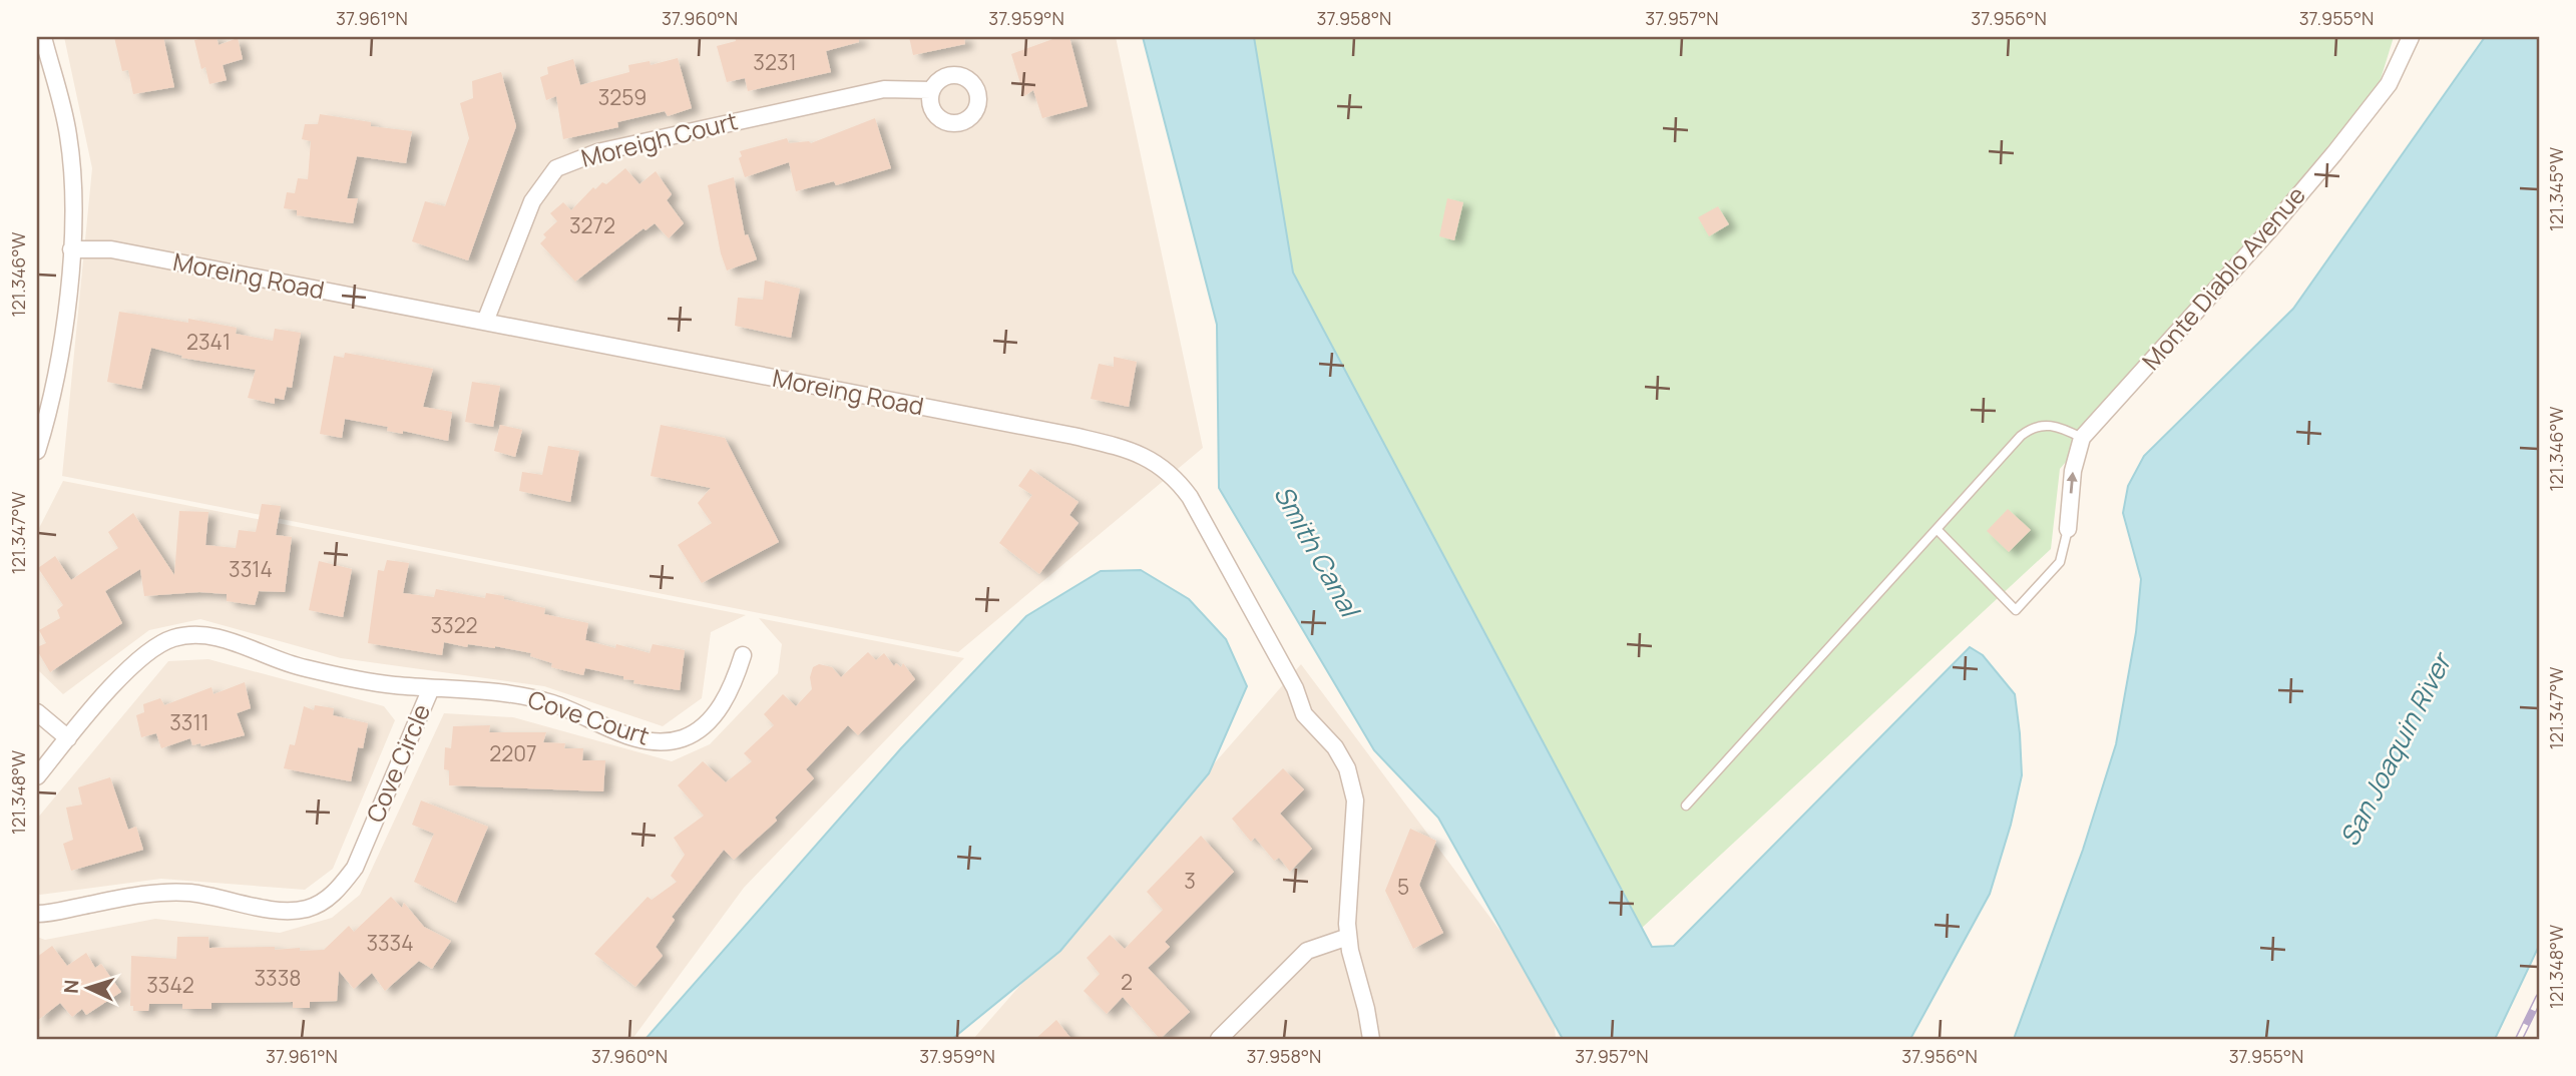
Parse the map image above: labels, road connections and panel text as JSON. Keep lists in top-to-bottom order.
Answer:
{
  "streets": {
    "street": [
      "Moreigh Court",
      "Moreing Road",
      "Monte Diablo Avenue",
      "Cove Court",
      "Cove Circle"
    ]
  },
  "crossings": [
    ["Moreigh Court", "Moreing Road"],
    ["Cove Court", "Cove Circle"]
  ],
  "water": ["Smith Canal", "San Joaquin River"],
  "house_numbers": [
    "3231",
    "3259",
    "3272",
    "2341",
    "3314",
    "3322",
    "3311",
    "2207",
    "3",
    "5",
    "3334",
    "3338",
    "2",
    "3342"
  ],
  "north": "left",
  "coordinates": [
    "37.961°N",
    "37.960°N",
    "37.959°N",
    "37.958°N",
    "37.957°N",
    "37.956°N",
    "37.955°N",
    "121.345°W",
    "121.346°W",
    "121.347°W",
    "121.348°W"
  ]
}
